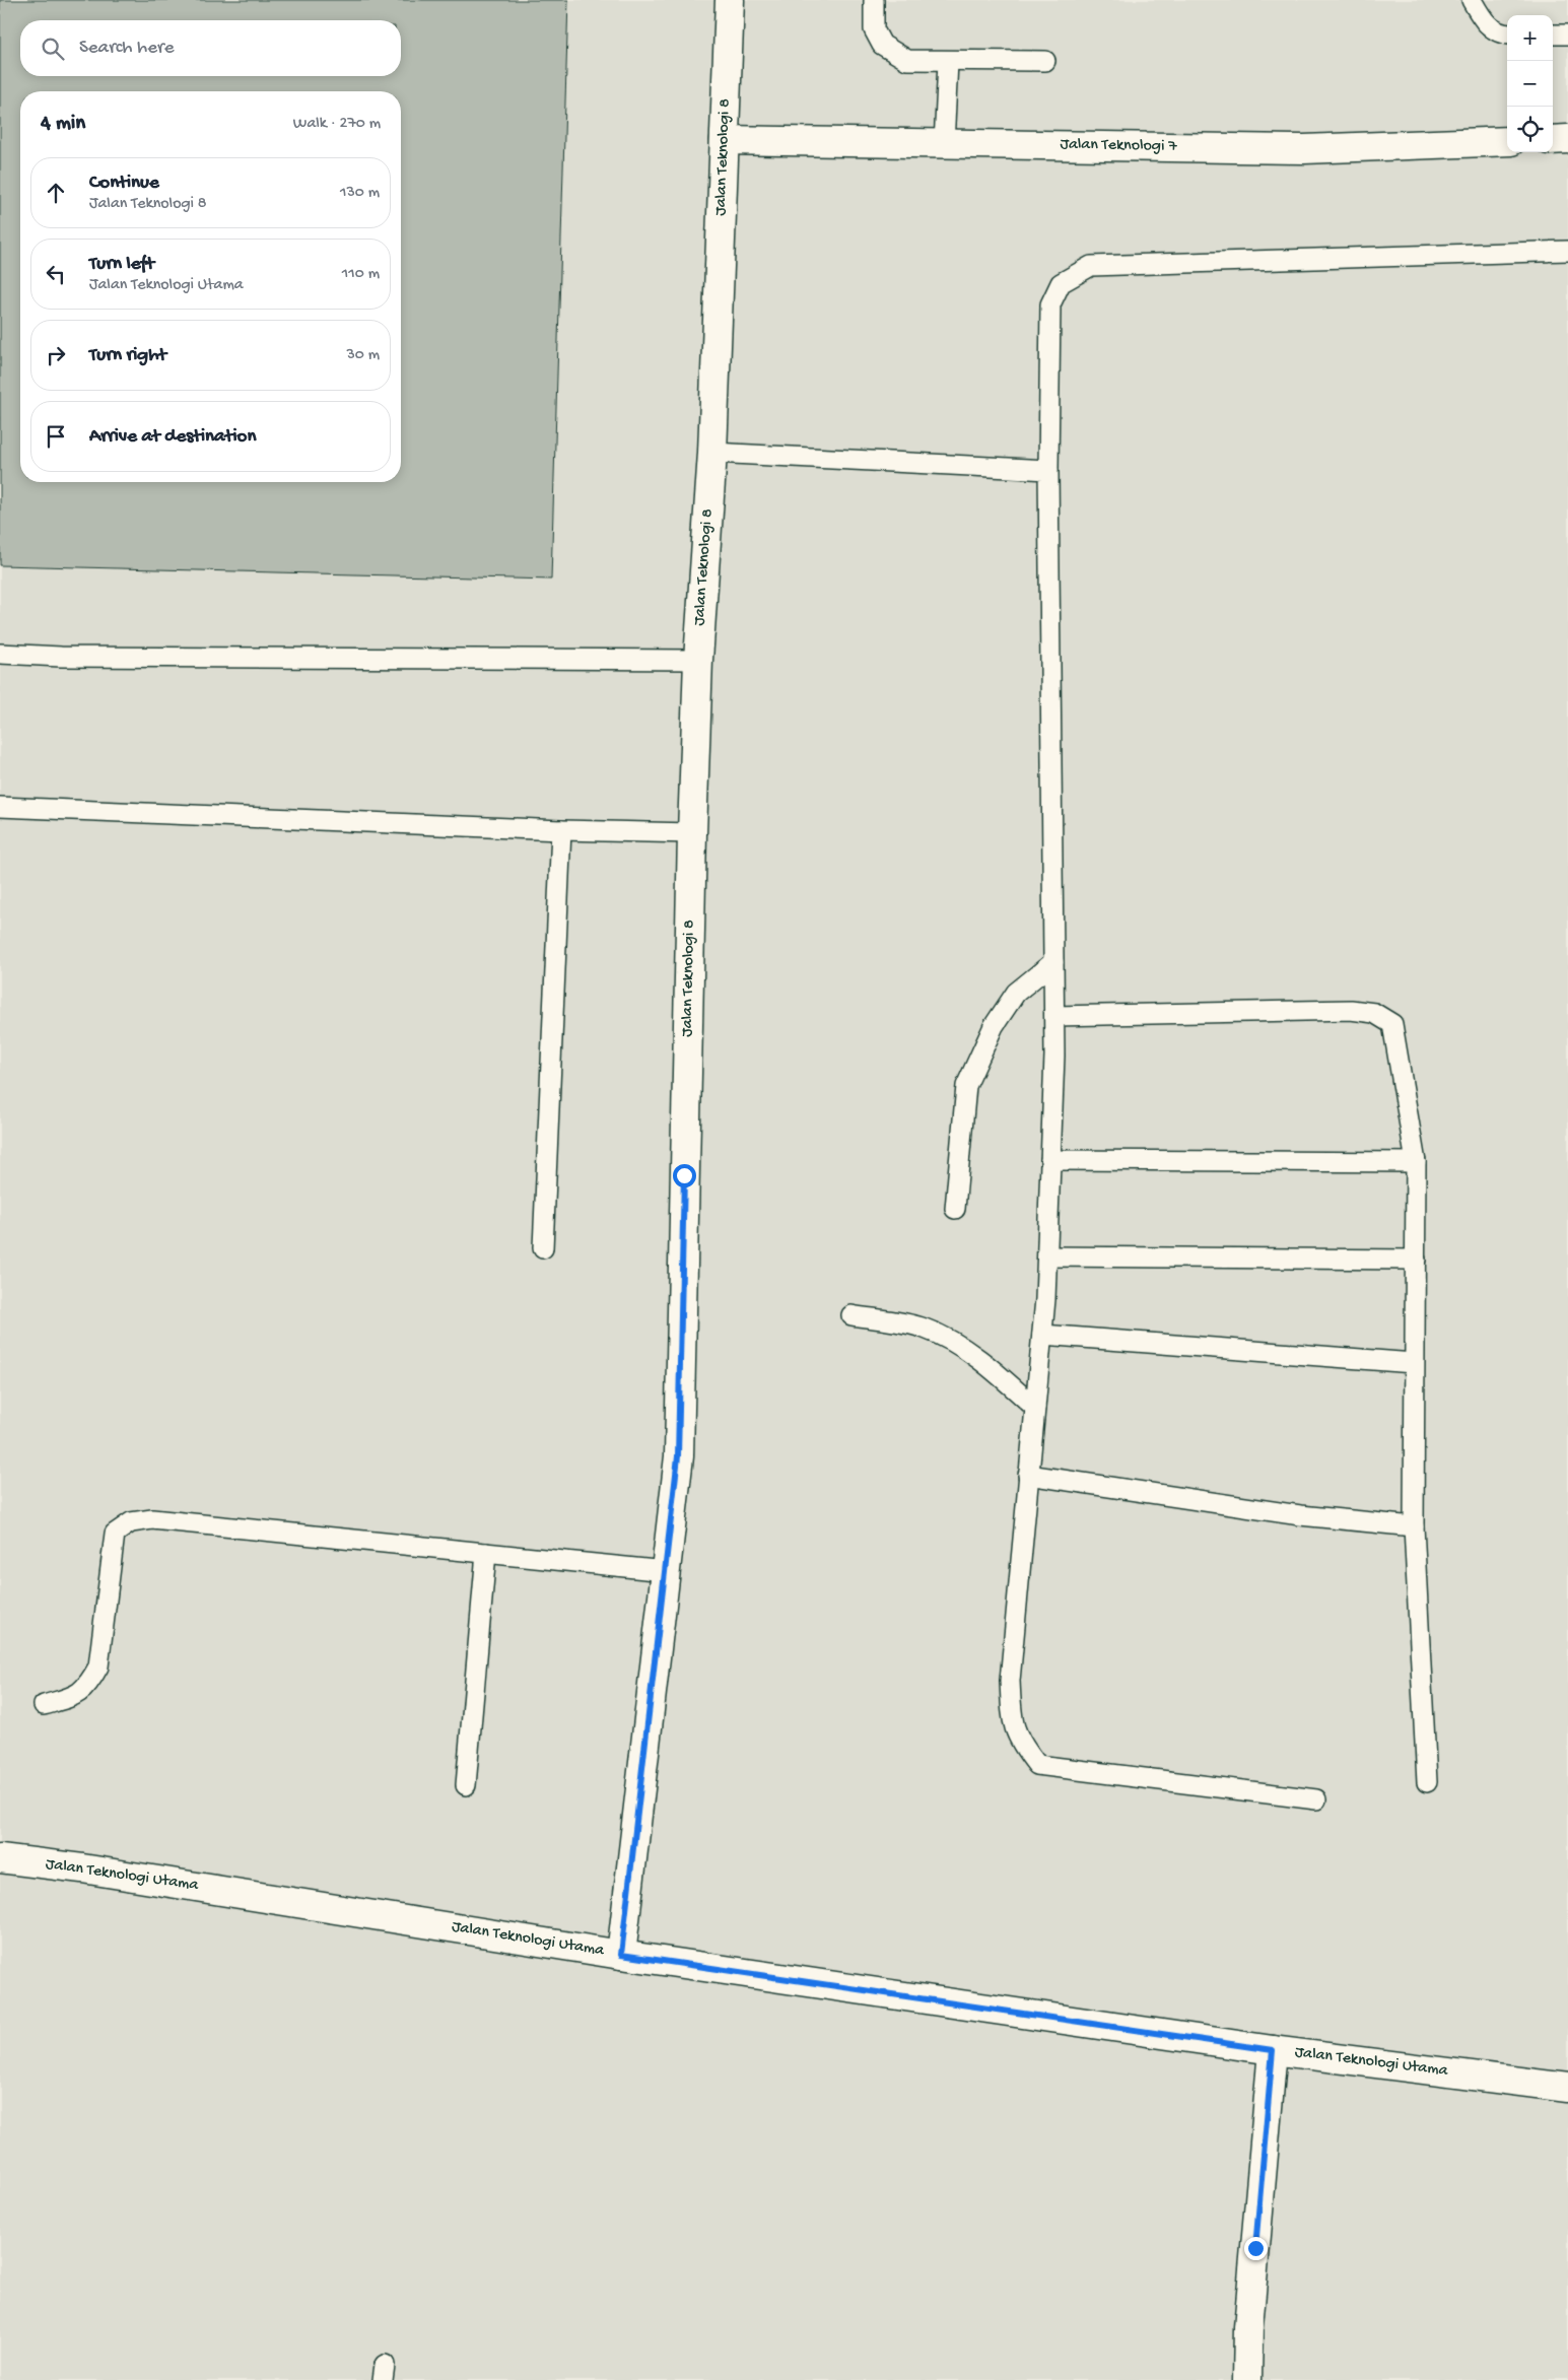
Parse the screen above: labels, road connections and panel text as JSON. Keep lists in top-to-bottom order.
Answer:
{
  "streets": {
    "street": ["Jalan Teknologi 7", "Jalan Teknologi 8", "Jalan Teknologi Utama"]
  },
  "crossings": [
    ["Jalan Teknologi 7", "Jalan Teknologi 8"],
    ["Jalan Teknologi 8", "Jalan Teknologi Utama"]
  ],
  "page": {
    "map_buttons": ["+", "−"],
    "search": "Search here",
    "heading": ["4 min", "Walk · 270 m"],
    "list": [
      ["Continue", "Jalan Teknologi 8", "130 m"],
      ["Turn left", "Jalan Teknologi Utama", "110 m"],
      ["Turn right", "30 m"],
      "Arrive at destination"
    ]
  }
}
